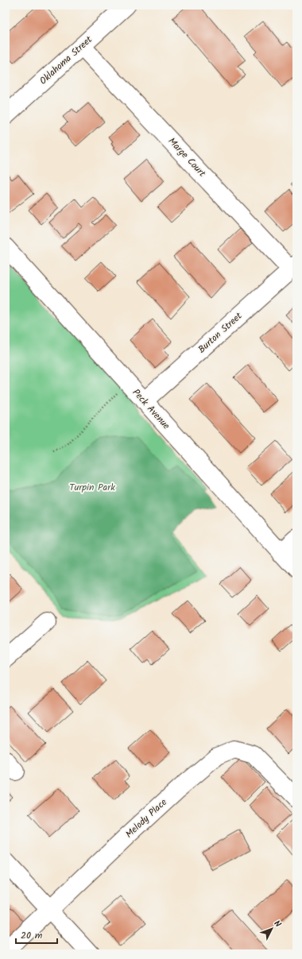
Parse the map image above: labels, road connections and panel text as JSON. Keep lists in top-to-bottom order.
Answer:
{
  "streets": {
    "street": [
      "Oklahoma Street",
      "Marge Court",
      "Burton Street",
      "Peck Avenue",
      "Melody Place"
    ]
  },
  "crossings": [
    ["Oklahoma Street", "Marge Court"],
    ["Marge Court", "Burton Street"],
    ["Burton Street", "Peck Avenue"]
  ],
  "parks": ["Turpin Park"],
  "scale_bar": "20 m",
  "north": "top right"
}
